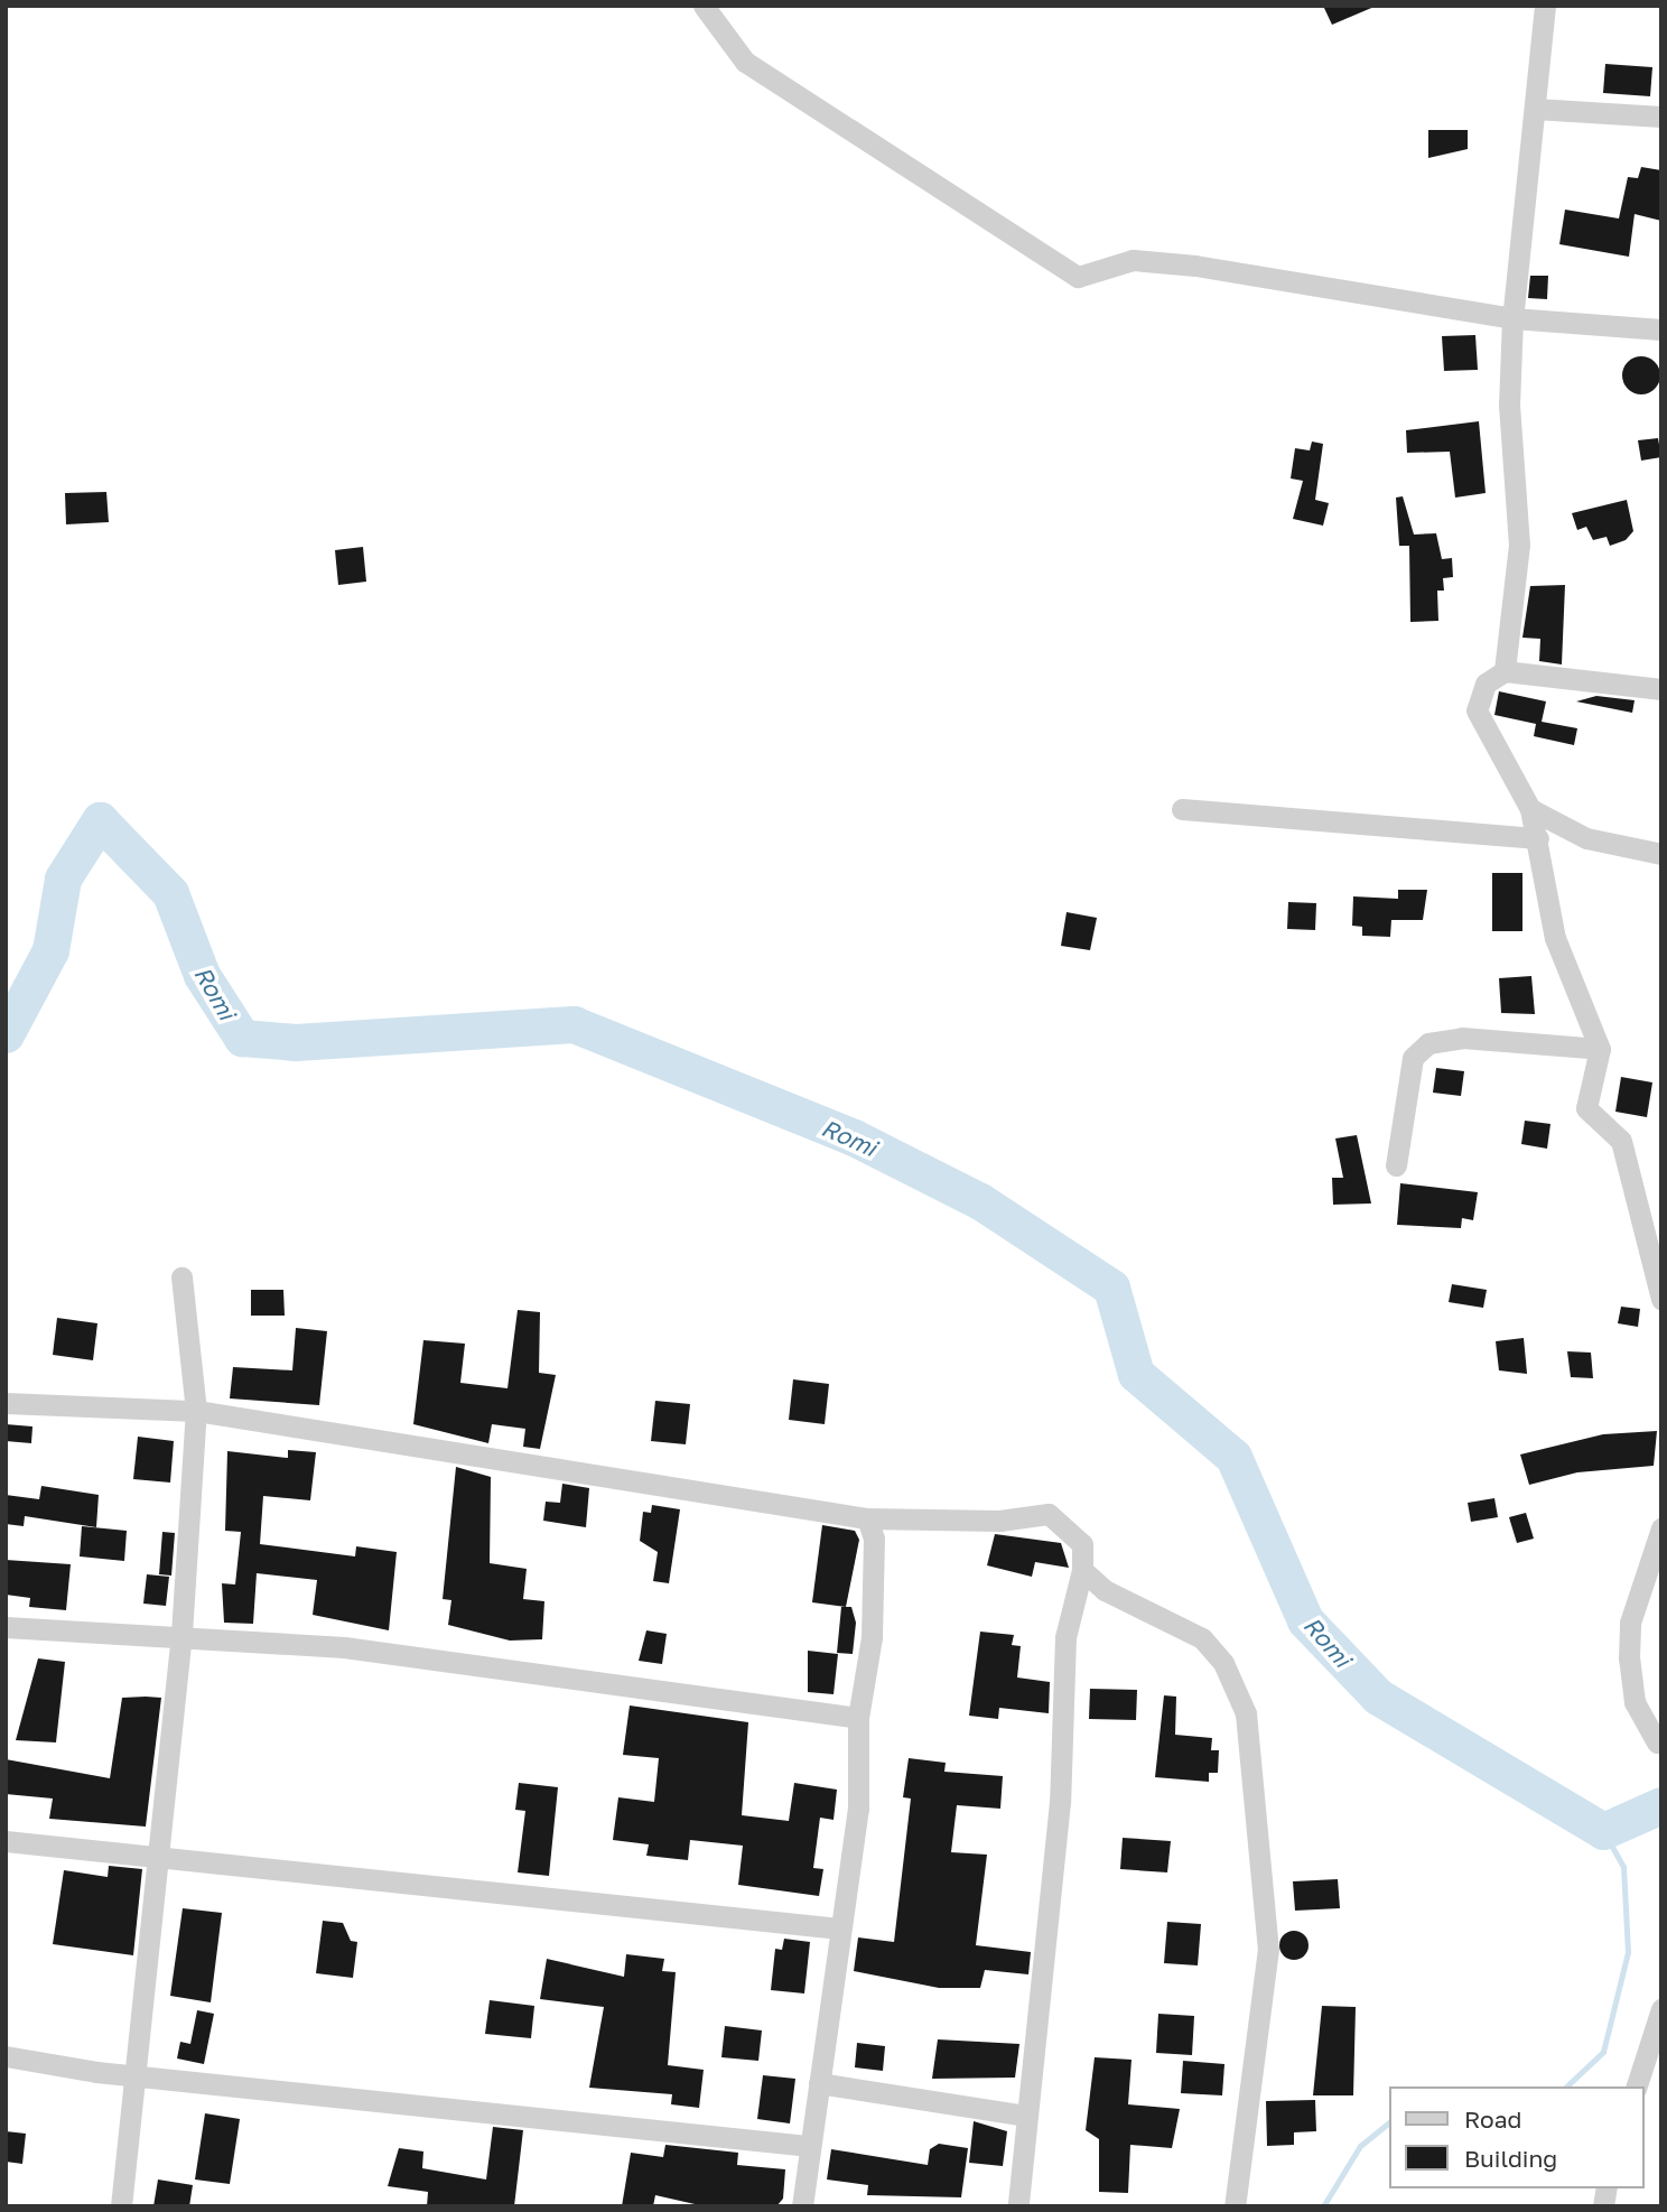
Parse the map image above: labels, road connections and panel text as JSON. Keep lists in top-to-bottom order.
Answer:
{
  "water": ["Romi"],
  "legend": ["Road", "Building"]
}
